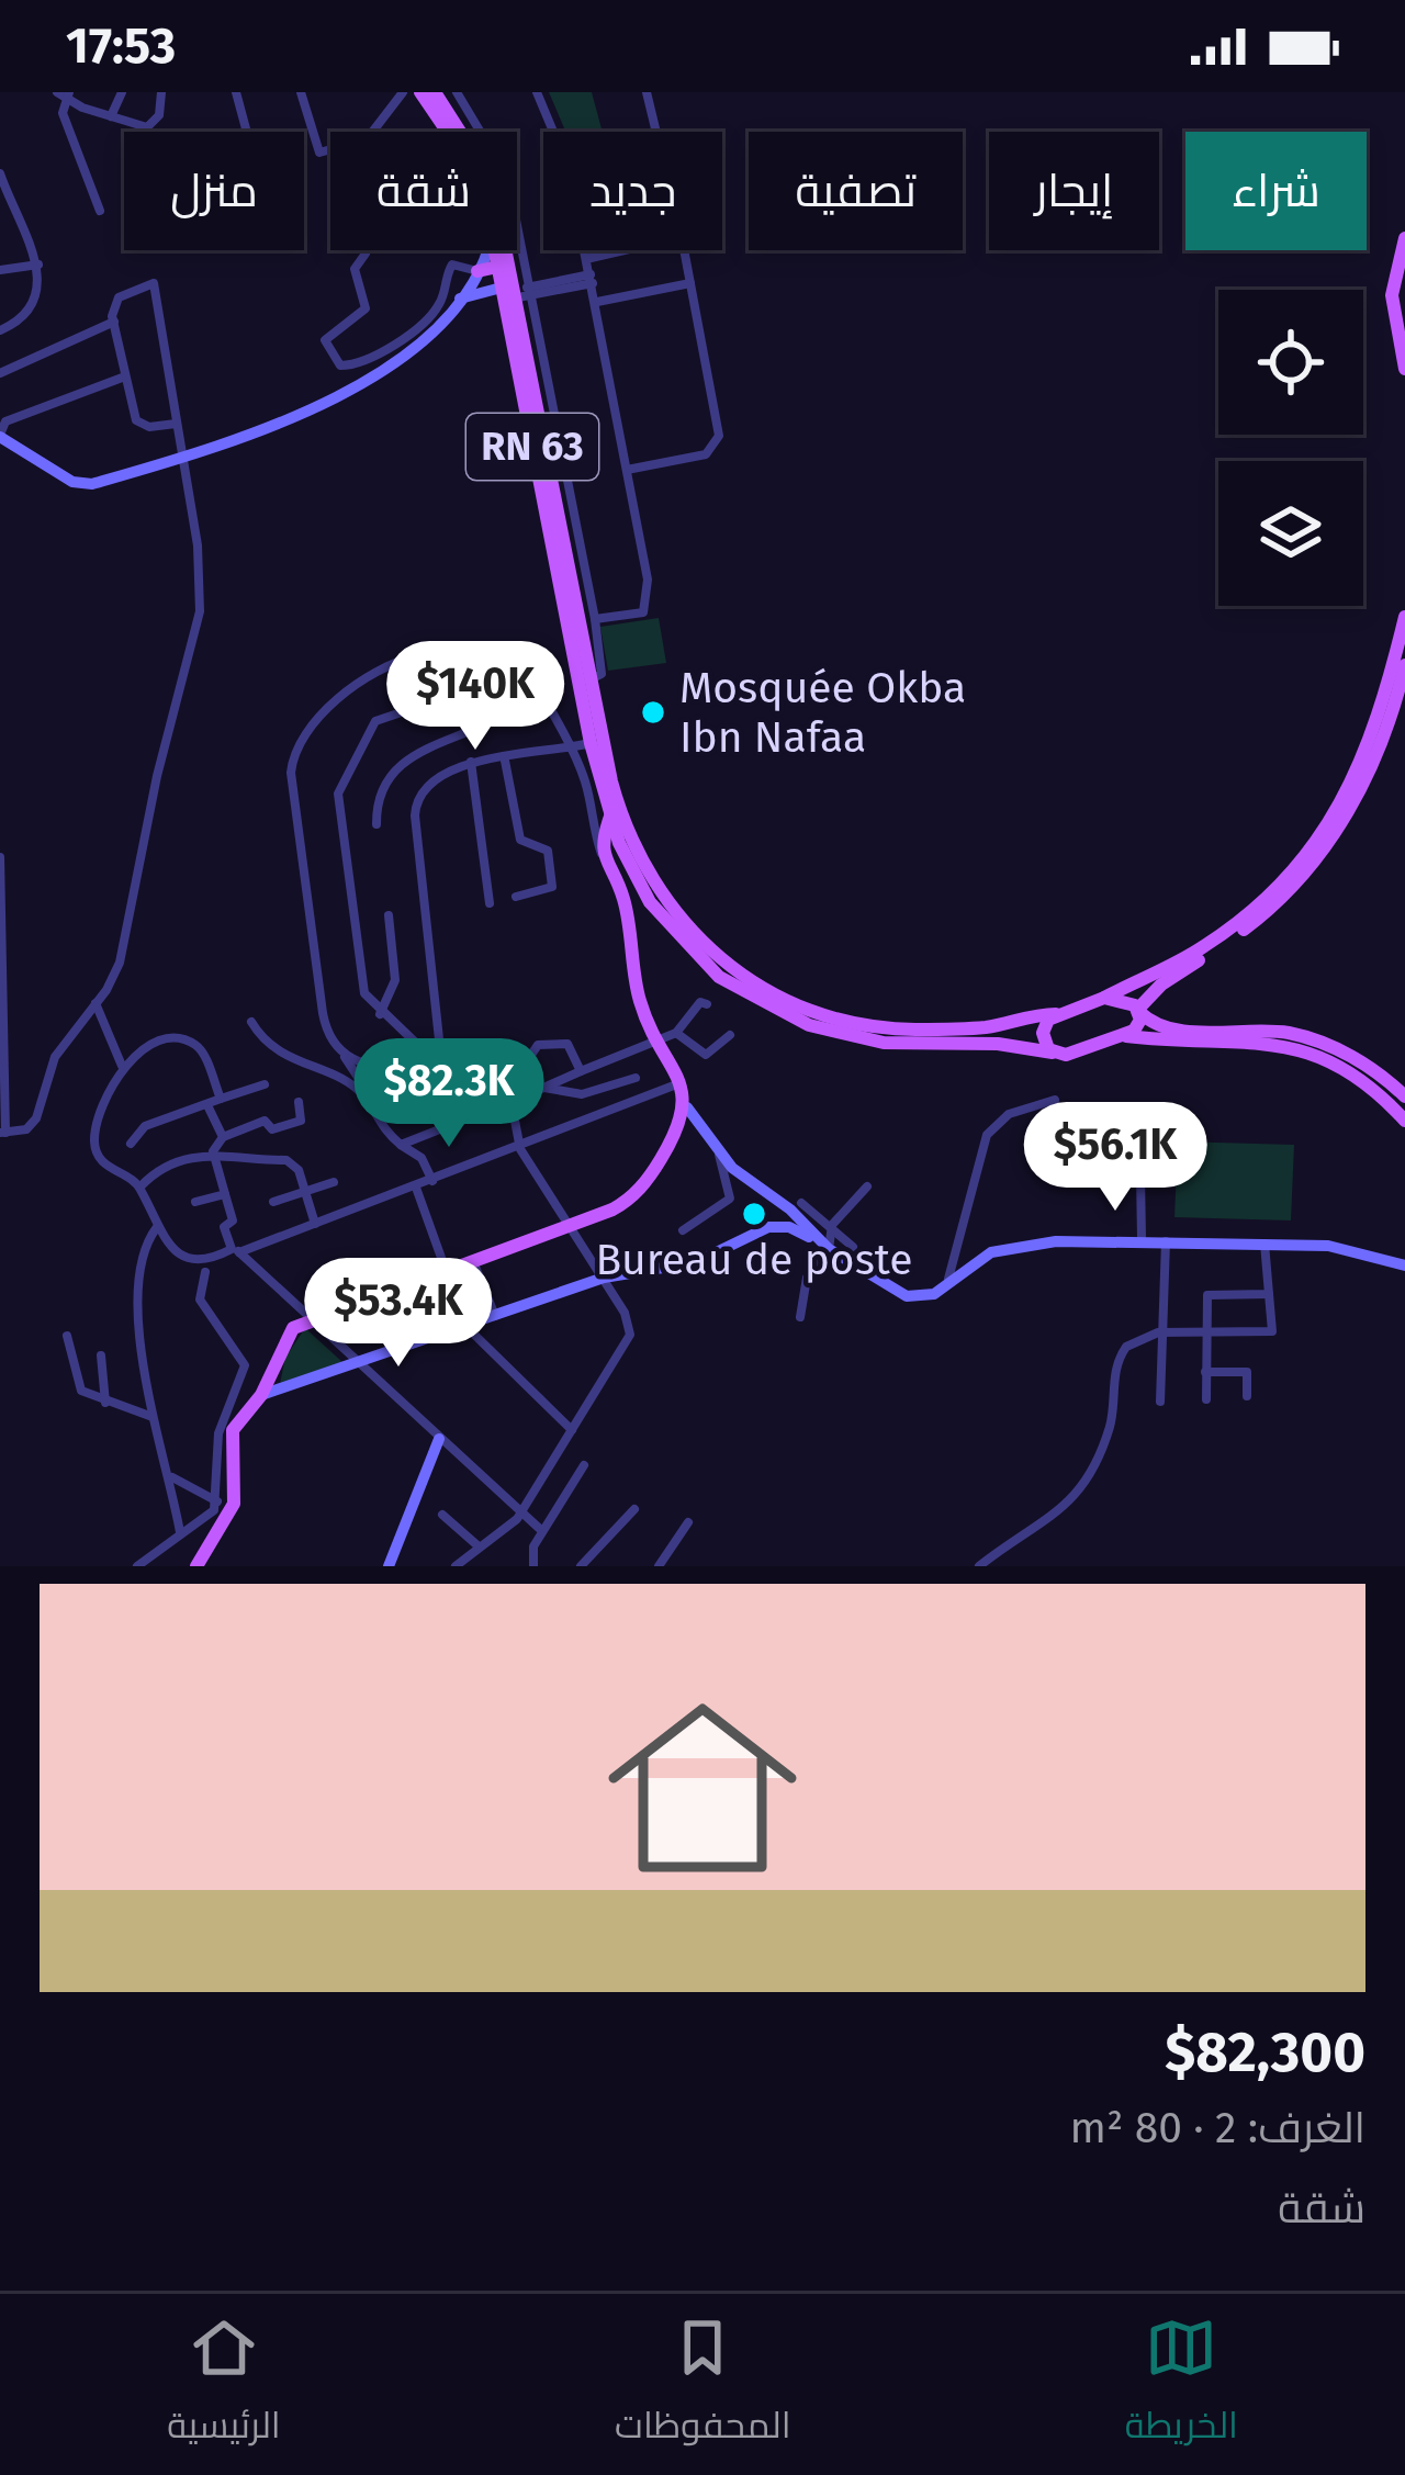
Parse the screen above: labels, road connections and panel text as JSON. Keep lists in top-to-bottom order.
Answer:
{
  "streets": {
    "main road": ["RN 63"]
  },
  "places": ["Mosquée Okba Ibn Nafaa", "Bureau de poste"],
  "page": {
    "status": "17:53",
    "chip": [
      "شراء",
      "إيجار",
      "تصفية",
      "جديد",
      "شقة",
      "منزل"
    ],
    "price": [
      "$140K",
      "$82.3K",
      "$56.1K",
      "$53.4K"
    ],
    "list": [
      {
        "name": "$82,300",
        "note": "الغرف: 2 · 80 m² · شقة"
      }
    ],
    "tabs": ["الخريطة", "المحفوظات", "الرئيسية"]
  }
}
